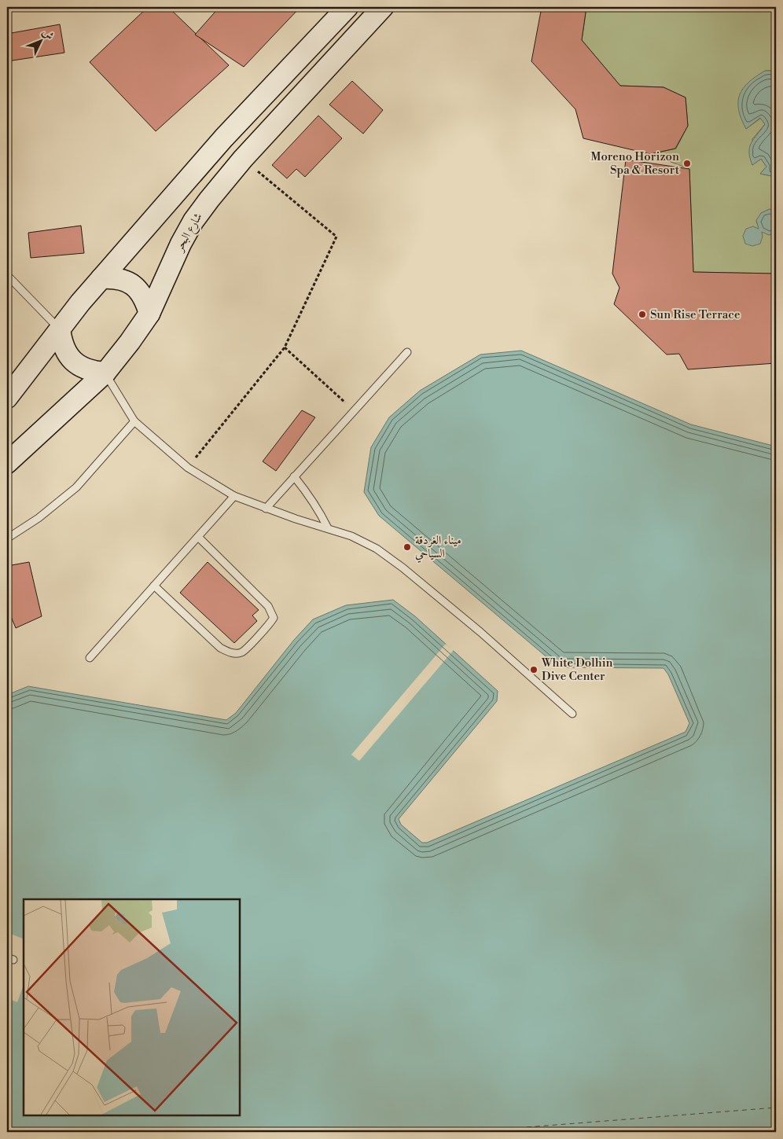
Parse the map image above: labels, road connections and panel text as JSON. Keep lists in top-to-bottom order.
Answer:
{
  "streets": {
    "main road": ["شارع البحر"]
  },
  "places": [
    "Moreno Horizon Spa & Resort",
    "Sun Rise Terrace",
    "ميناء الغردقة السياحي",
    "White Dolhin Dive Center"
  ],
  "north": "top right"
}
